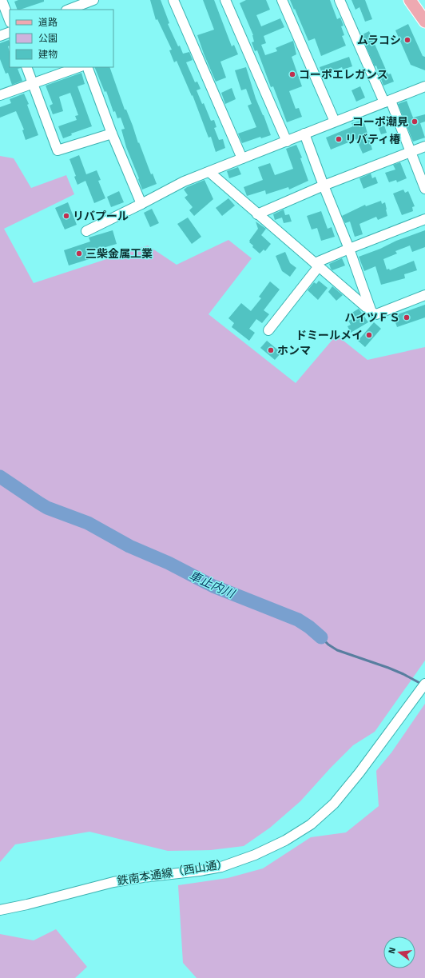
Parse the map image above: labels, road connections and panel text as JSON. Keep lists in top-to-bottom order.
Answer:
{
  "streets": {
    "street": ["鉄南本通線（西山通）"]
  },
  "water": ["車止内川"],
  "places": [
    "ムラコシ",
    "コーポエレガンス",
    "コーポ潮見",
    "リバティ椿",
    "リバプール",
    "三柴金属工業",
    "ハイツＦＳ",
    "ドミールメイ",
    "ホンマ"
  ],
  "legend": ["道路", "公園", "建物"],
  "north": "left"
}
